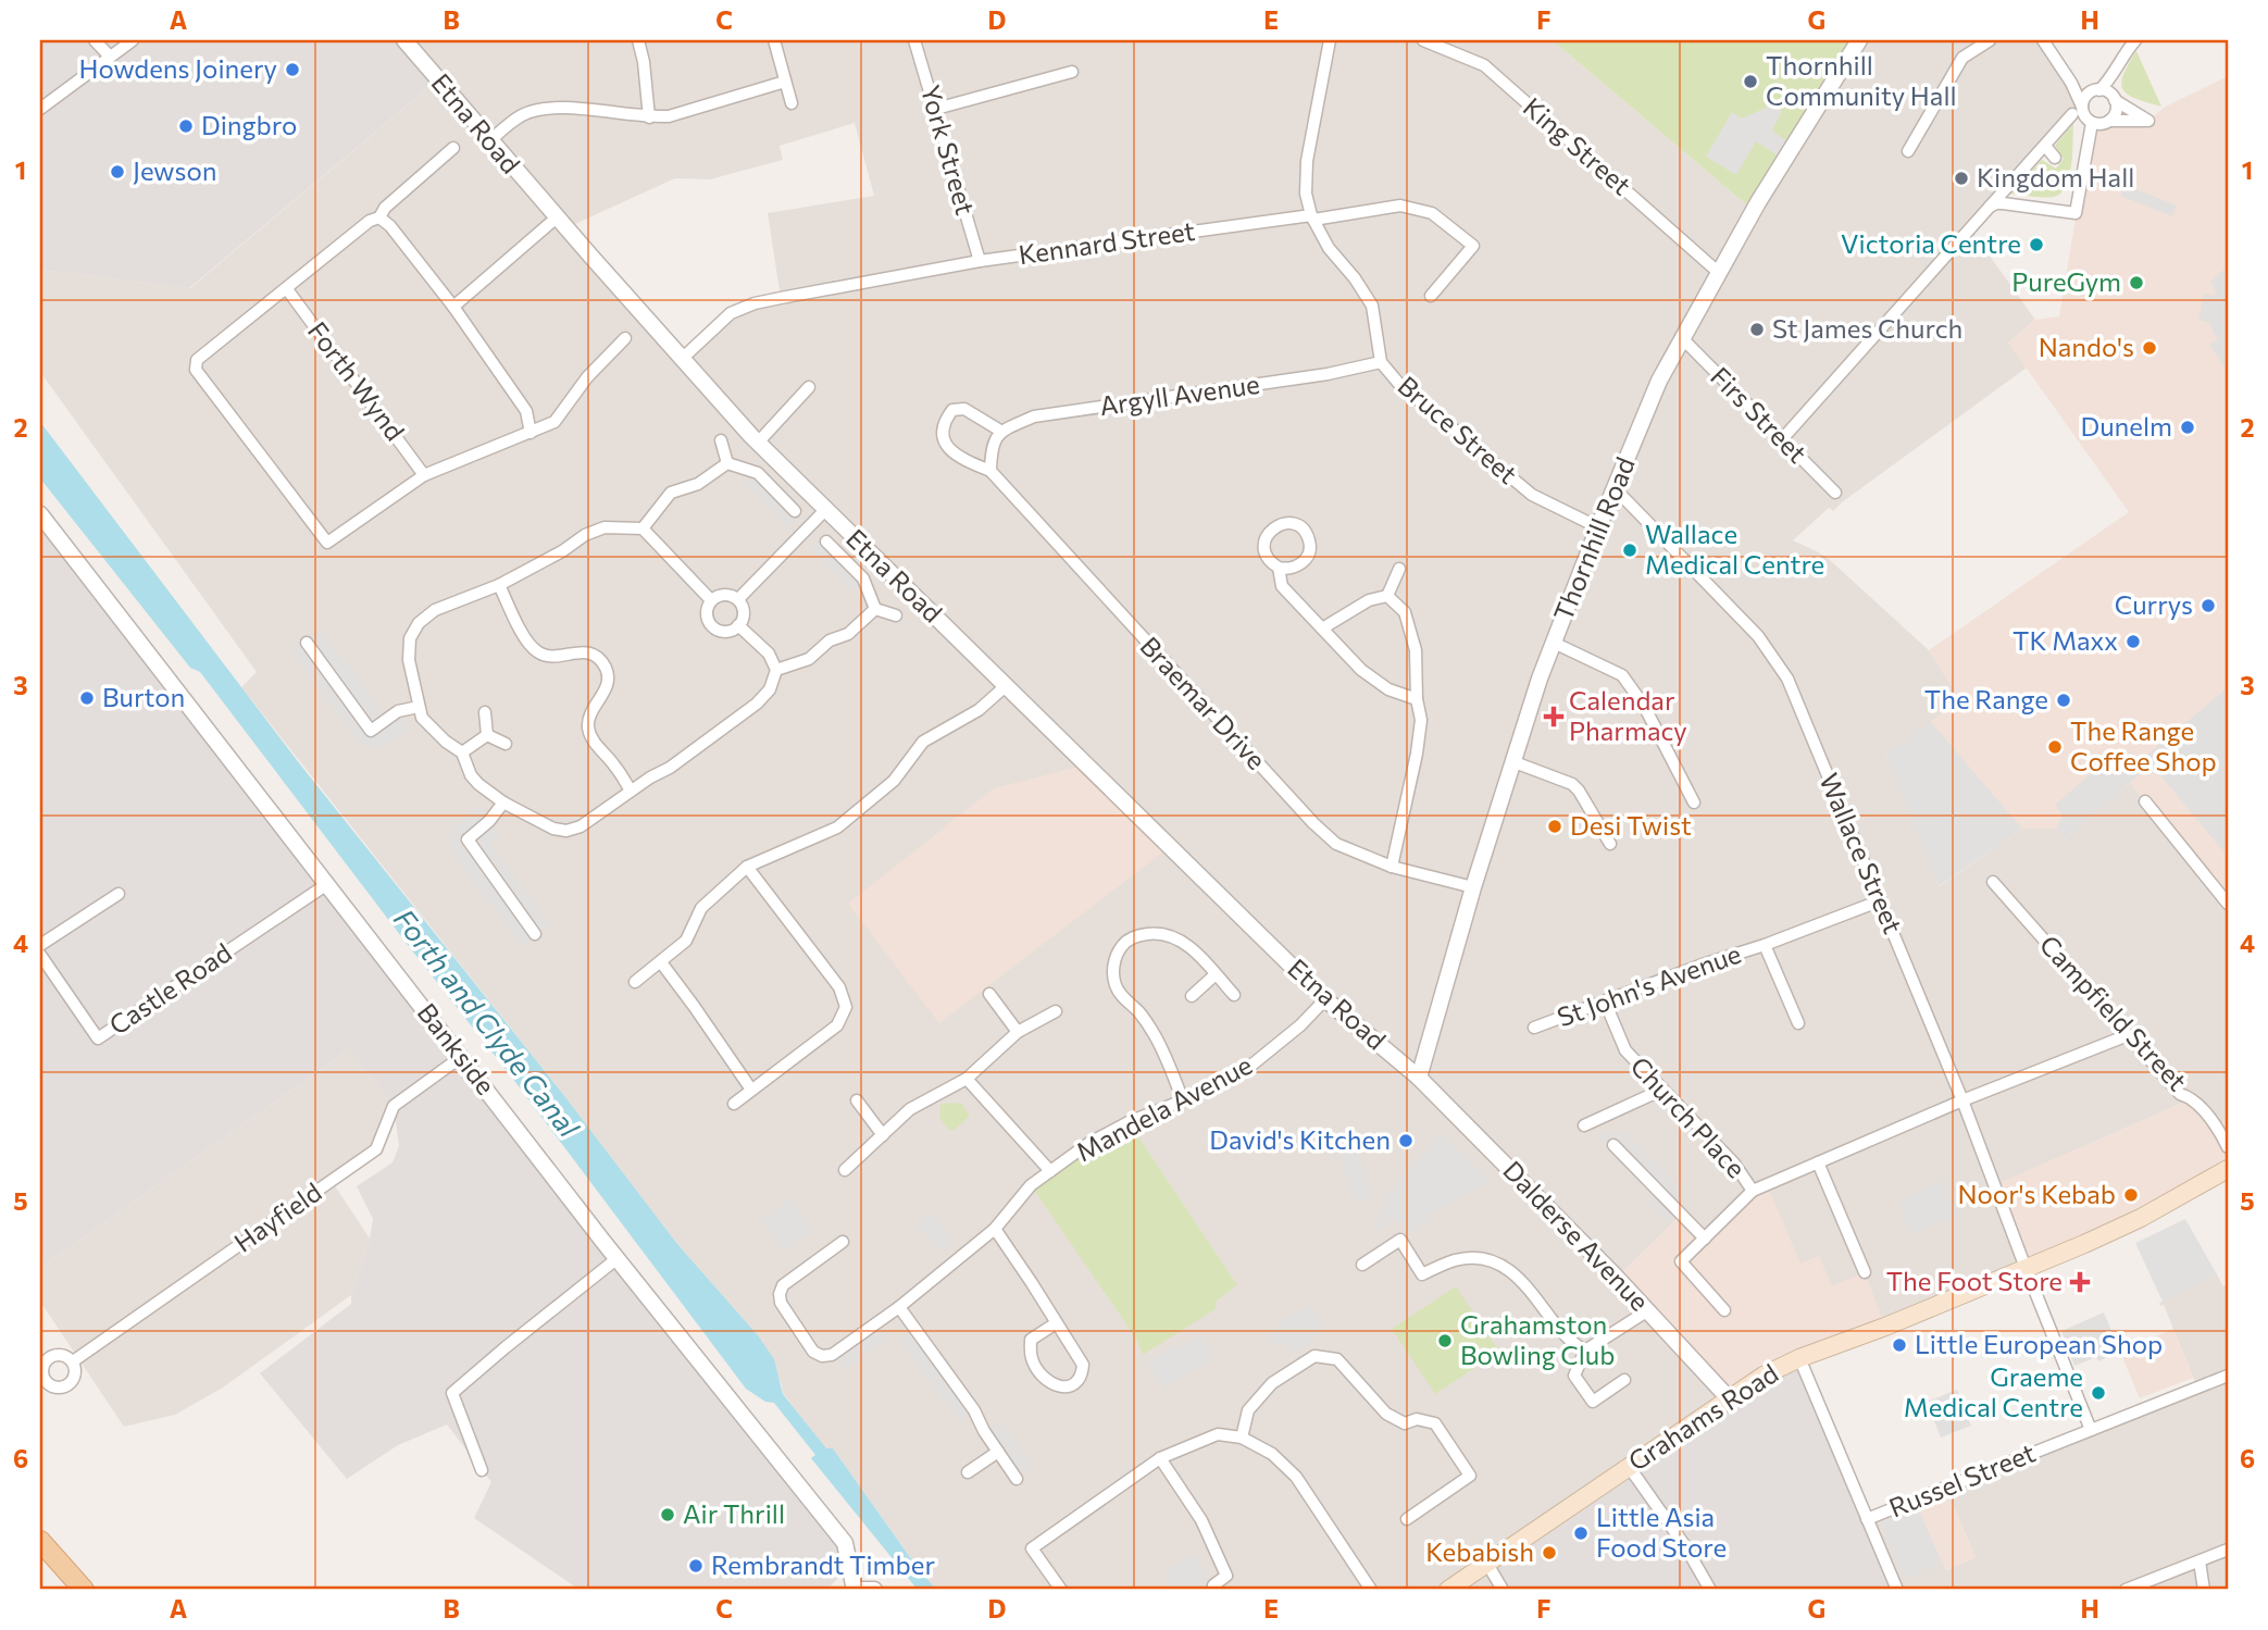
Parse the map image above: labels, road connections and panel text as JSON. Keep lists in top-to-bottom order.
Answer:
{
  "streets": {
    "main road": ["Grahams Road"],
    "street": [
      "Etna Road",
      "King Street",
      "York Street",
      "Kennard Street",
      "Forth Wynd",
      "Argyll Avenue",
      "Firs Street",
      "Bruce Street",
      "Thornhill Road",
      "Braemar Drive",
      "Wallace Street",
      "St John's Avenue",
      "Castle Road",
      "Campfield Street",
      "Bankside",
      "Mandela Avenue",
      "Church Place",
      "Hayfield",
      "Dalderse Avenue",
      "Russel Street"
    ]
  },
  "crossings": [
    ["Etna Road", "Kennard Street"],
    ["Etna Road", "Thornhill Road"],
    ["Etna Road", "Mandela Avenue"],
    ["Etna Road", "Dalderse Avenue"],
    ["King Street", "Thornhill Road"],
    ["York Street", "Kennard Street"],
    ["Kennard Street", "Bruce Street"],
    ["Argyll Avenue", "Bruce Street"],
    ["Firs Street", "Thornhill Road"],
    ["Bruce Street", "Thornhill Road"],
    ["Thornhill Road", "Braemar Drive"],
    ["Thornhill Road", "Wallace Street"],
    ["Thornhill Road", "Dalderse Avenue"],
    ["Wallace Street", "St John's Avenue"],
    ["Wallace Street", "Grahams Road"],
    ["Wallace Street", "Russel Street"],
    ["St John's Avenue", "Church Place"],
    ["Castle Road", "Bankside"],
    ["Bankside", "Hayfield"],
    ["Dalderse Avenue", "Grahams Road"]
  ],
  "water": ["Forth and Clyde Canal"],
  "places": {
    "other": [
      "Howdens Joinery",
      "Thornhill Community Hall",
      "Dingbro",
      "Jewson",
      "Kingdom Hall",
      "Victoria Centre",
      "PureGym",
      "St James Church",
      "Nando's",
      "Dunelm",
      "Wallace Medical Centre",
      "Currys",
      "TK Maxx",
      "Burton",
      "The Range",
      "The Range Coffee Shop",
      "Desi Twist",
      "David's Kitchen",
      "Noor's Kebab",
      "Grahamston Bowling Club",
      "Little European Shop",
      "Graeme Medical Centre",
      "Air Thrill",
      "Little Asia Food Store",
      "Kebabish",
      "Rembrandt Timber"
    ],
    "health": ["Calendar Pharmacy", "The Foot Store"]
  },
  "grid": {
    "columns": [
      "A",
      "B",
      "C",
      "D",
      "E",
      "F",
      "G",
      "H"
    ],
    "rows": [
      "1",
      "2",
      "3",
      "4",
      "5",
      "6"
    ]
  }
}
